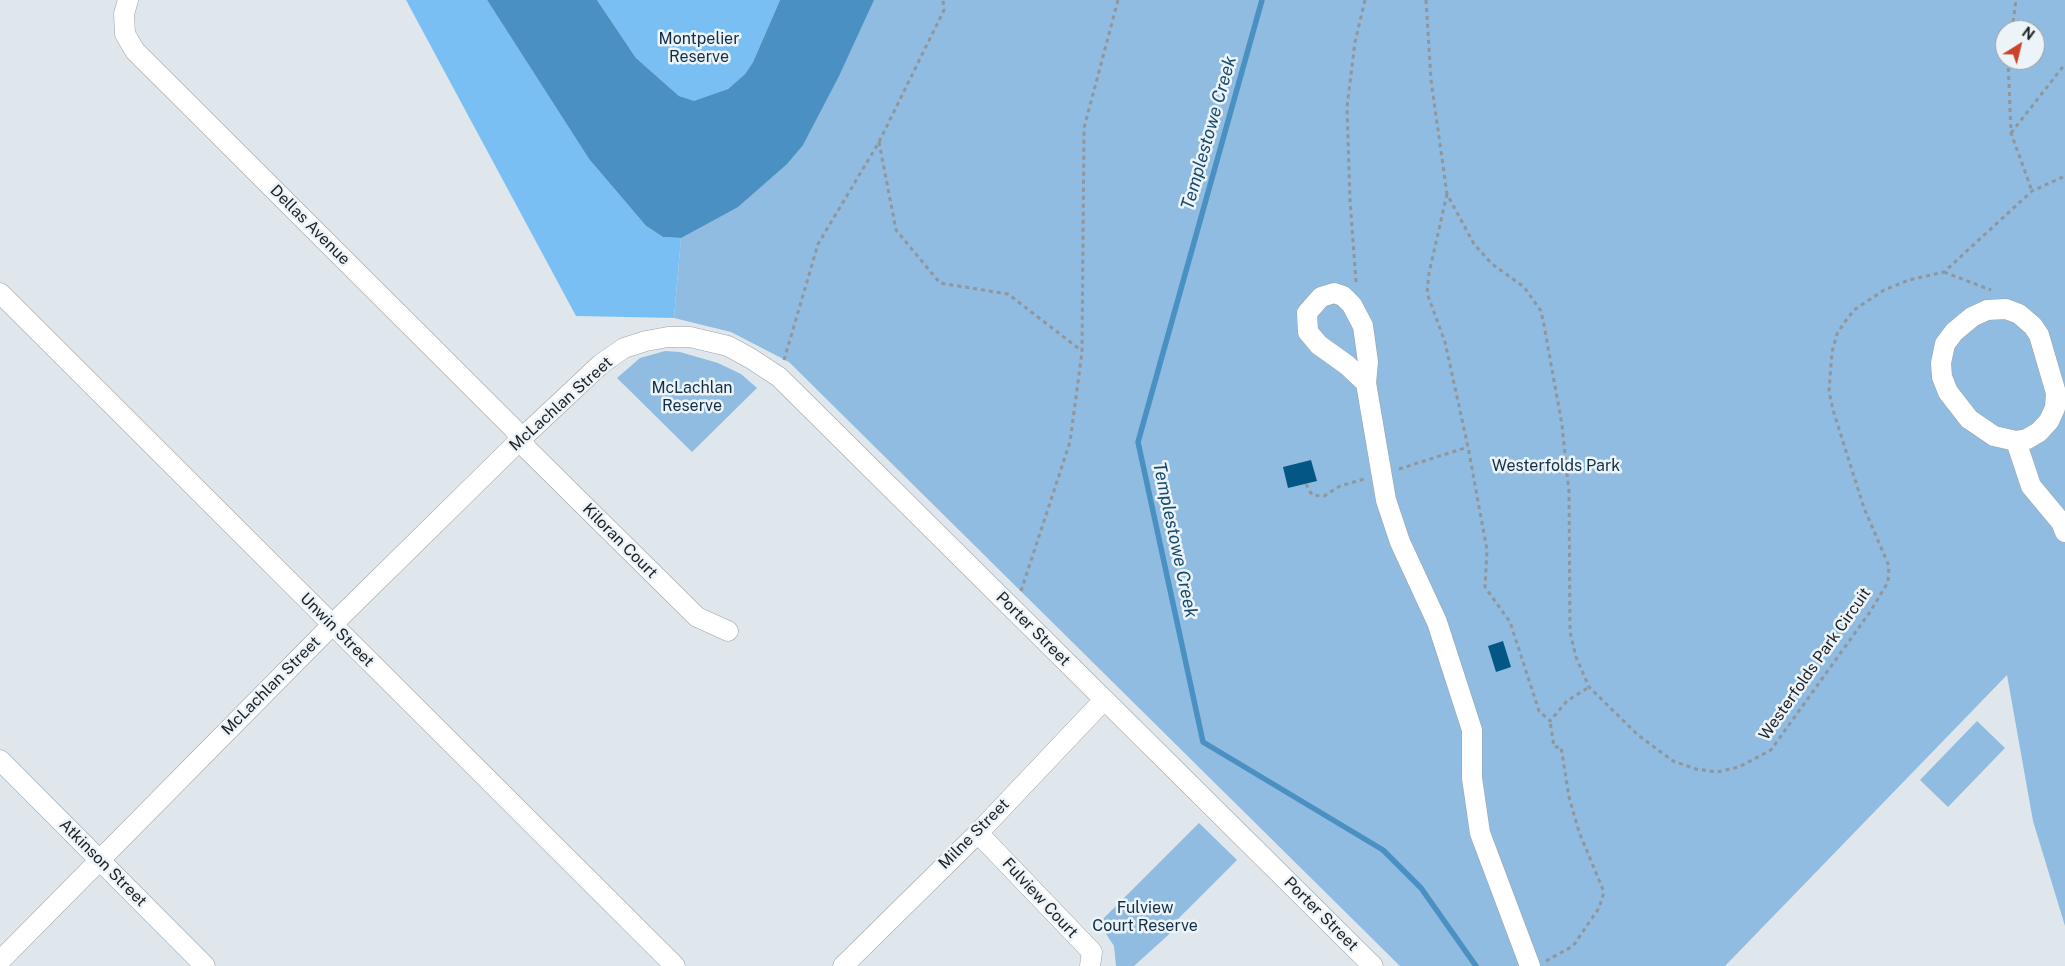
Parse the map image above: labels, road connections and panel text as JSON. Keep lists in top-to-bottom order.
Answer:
{
  "streets": {
    "street": [
      "Dellas Avenue",
      "McLachlan Street",
      "Kiloran Court",
      "Porter Street",
      "Unwin Street",
      "Milne Street",
      "Atkinson Street",
      "Fulview Court"
    ],
    "path": ["Westerfolds Park Circuit"]
  },
  "crossings": [
    ["Dellas Avenue", "McLachlan Street"],
    ["Dellas Avenue", "Kiloran Court"],
    ["McLachlan Street", "Kiloran Court"],
    ["McLachlan Street", "Porter Street"],
    ["McLachlan Street", "Unwin Street"],
    ["McLachlan Street", "Atkinson Street"],
    ["Porter Street", "Milne Street"],
    ["Milne Street", "Fulview Court"]
  ],
  "water": ["Templestowe Creek"],
  "parks": [
    "Montpelier Reserve",
    "McLachlan Reserve",
    "Westerfolds Park",
    "Fulview Court Reserve"
  ],
  "north": "top right"
}
